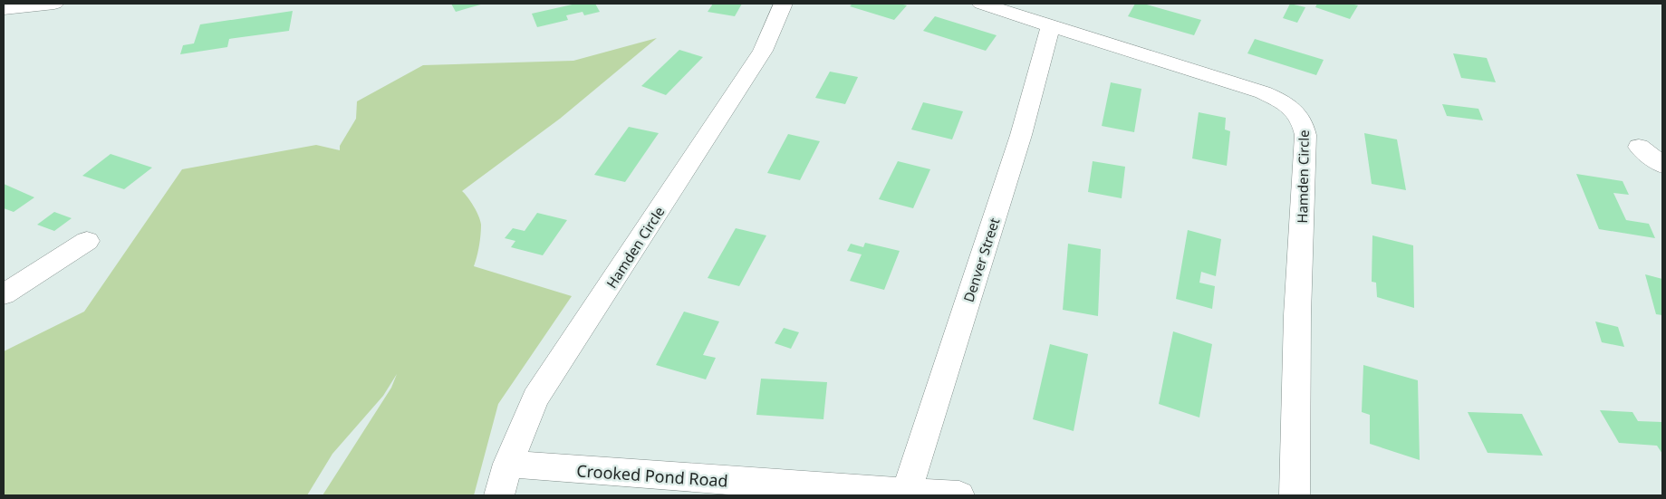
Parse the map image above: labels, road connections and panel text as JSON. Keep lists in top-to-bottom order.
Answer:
{
  "streets": {
    "street": ["Hamden Circle", "Denver Street", "Crooked Pond Road"]
  },
  "crossings": [
    ["Hamden Circle", "Denver Street"],
    ["Hamden Circle", "Crooked Pond Road"],
    ["Denver Street", "Crooked Pond Road"]
  ]
}
